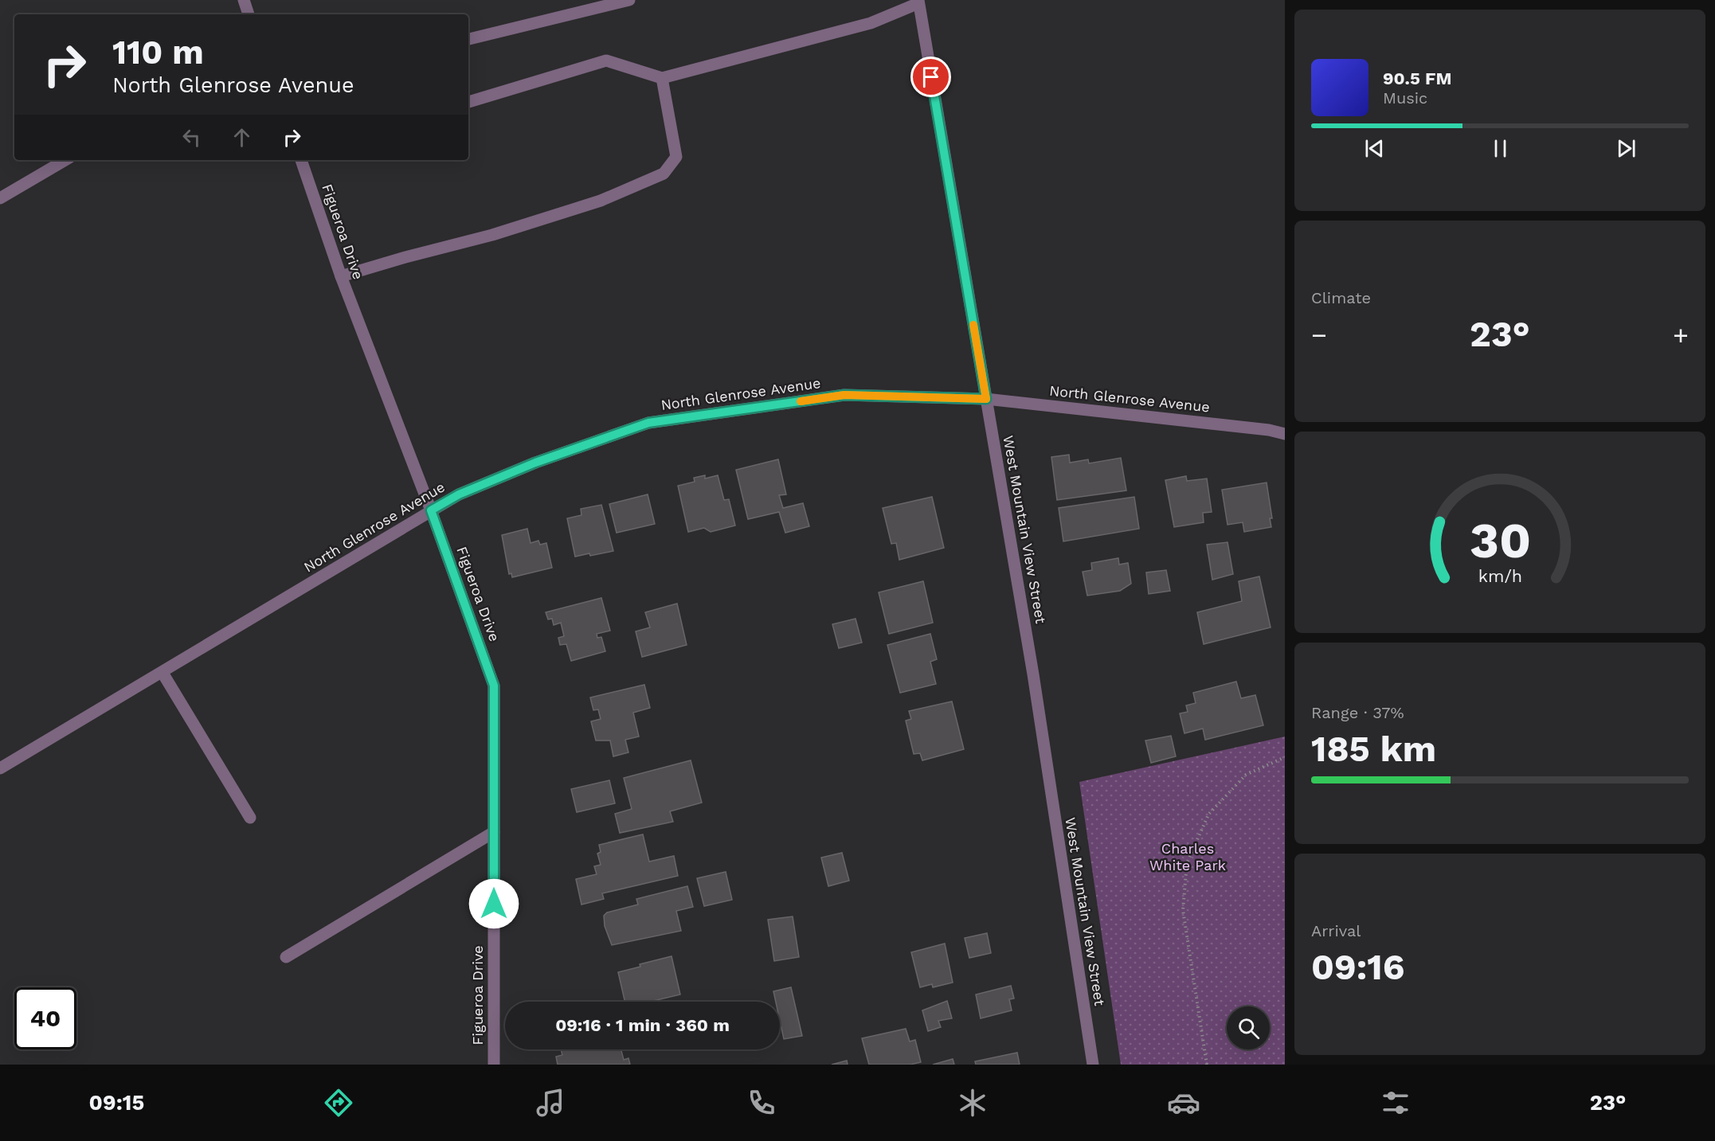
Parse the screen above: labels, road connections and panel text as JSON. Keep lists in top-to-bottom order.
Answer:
{
  "streets": {
    "street": ["Figueroa Drive", "North Glenrose Avenue", "West Mountain View Street"]
  },
  "crossings": [
    ["Figueroa Drive", "North Glenrose Avenue"],
    ["North Glenrose Avenue", "West Mountain View Street"]
  ],
  "parks": ["Charles White Park"],
  "page": {
    "turn": ["110 m", "North Glenrose Avenue"],
    "song": ["90.5 FM", "Music"],
    "tile": [
      "Climate",
      ["Range · 37%", "185 km"],
      ["Arrival", "09:16"]
    ],
    "heat": ["−", "23°", "+"],
    "limit": "40",
    "trip": "09:16 · 1 min · 360 m",
    "tabs": ["09:15", "23°"],
    "gauge": ["30", "km/h"]
  }
}
